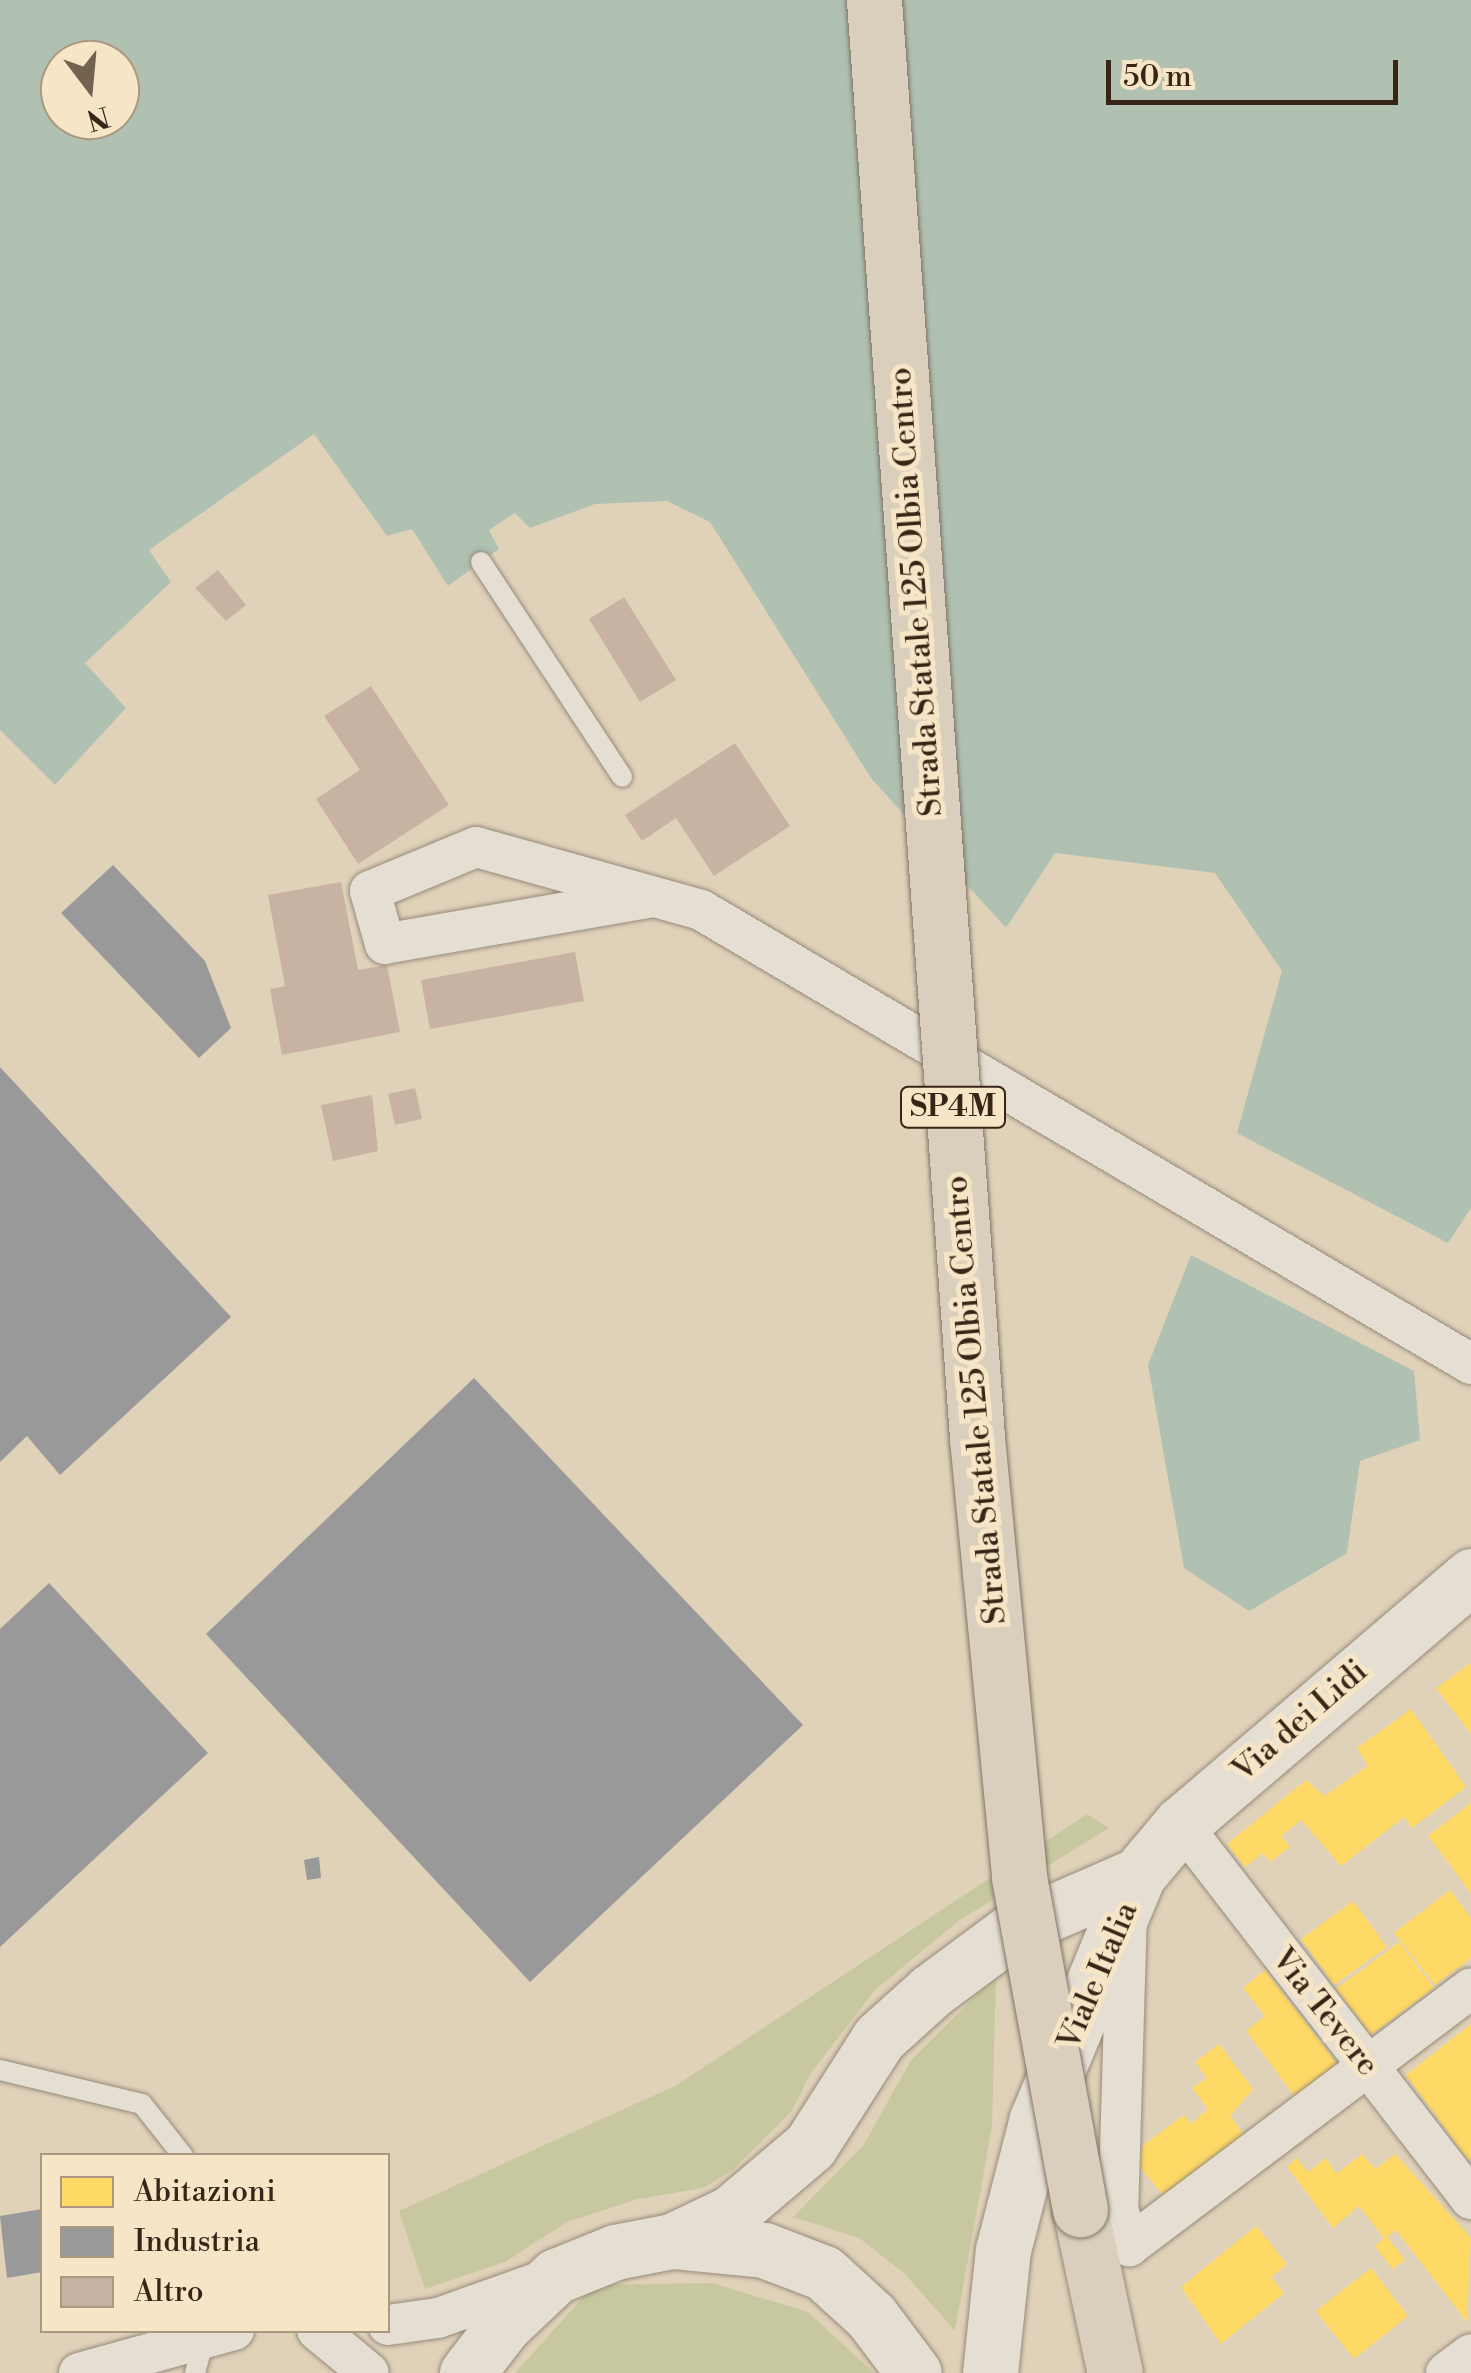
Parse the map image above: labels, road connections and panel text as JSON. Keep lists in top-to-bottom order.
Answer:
{
  "streets": {
    "main road": [
      "Strada Statale 125 Olbia Centro",
      "SP4M",
      "Via dei Lidi",
      "Viale Italia"
    ],
    "street": ["Via Tevere"]
  },
  "crossings": [
    ["Via dei Lidi", "Viale Italia"],
    ["Via dei Lidi", "Via Tevere"]
  ],
  "legend": ["Abitazioni", "Industria", "Altro"],
  "scale_bar": "50 m",
  "north": "bottom"
}
